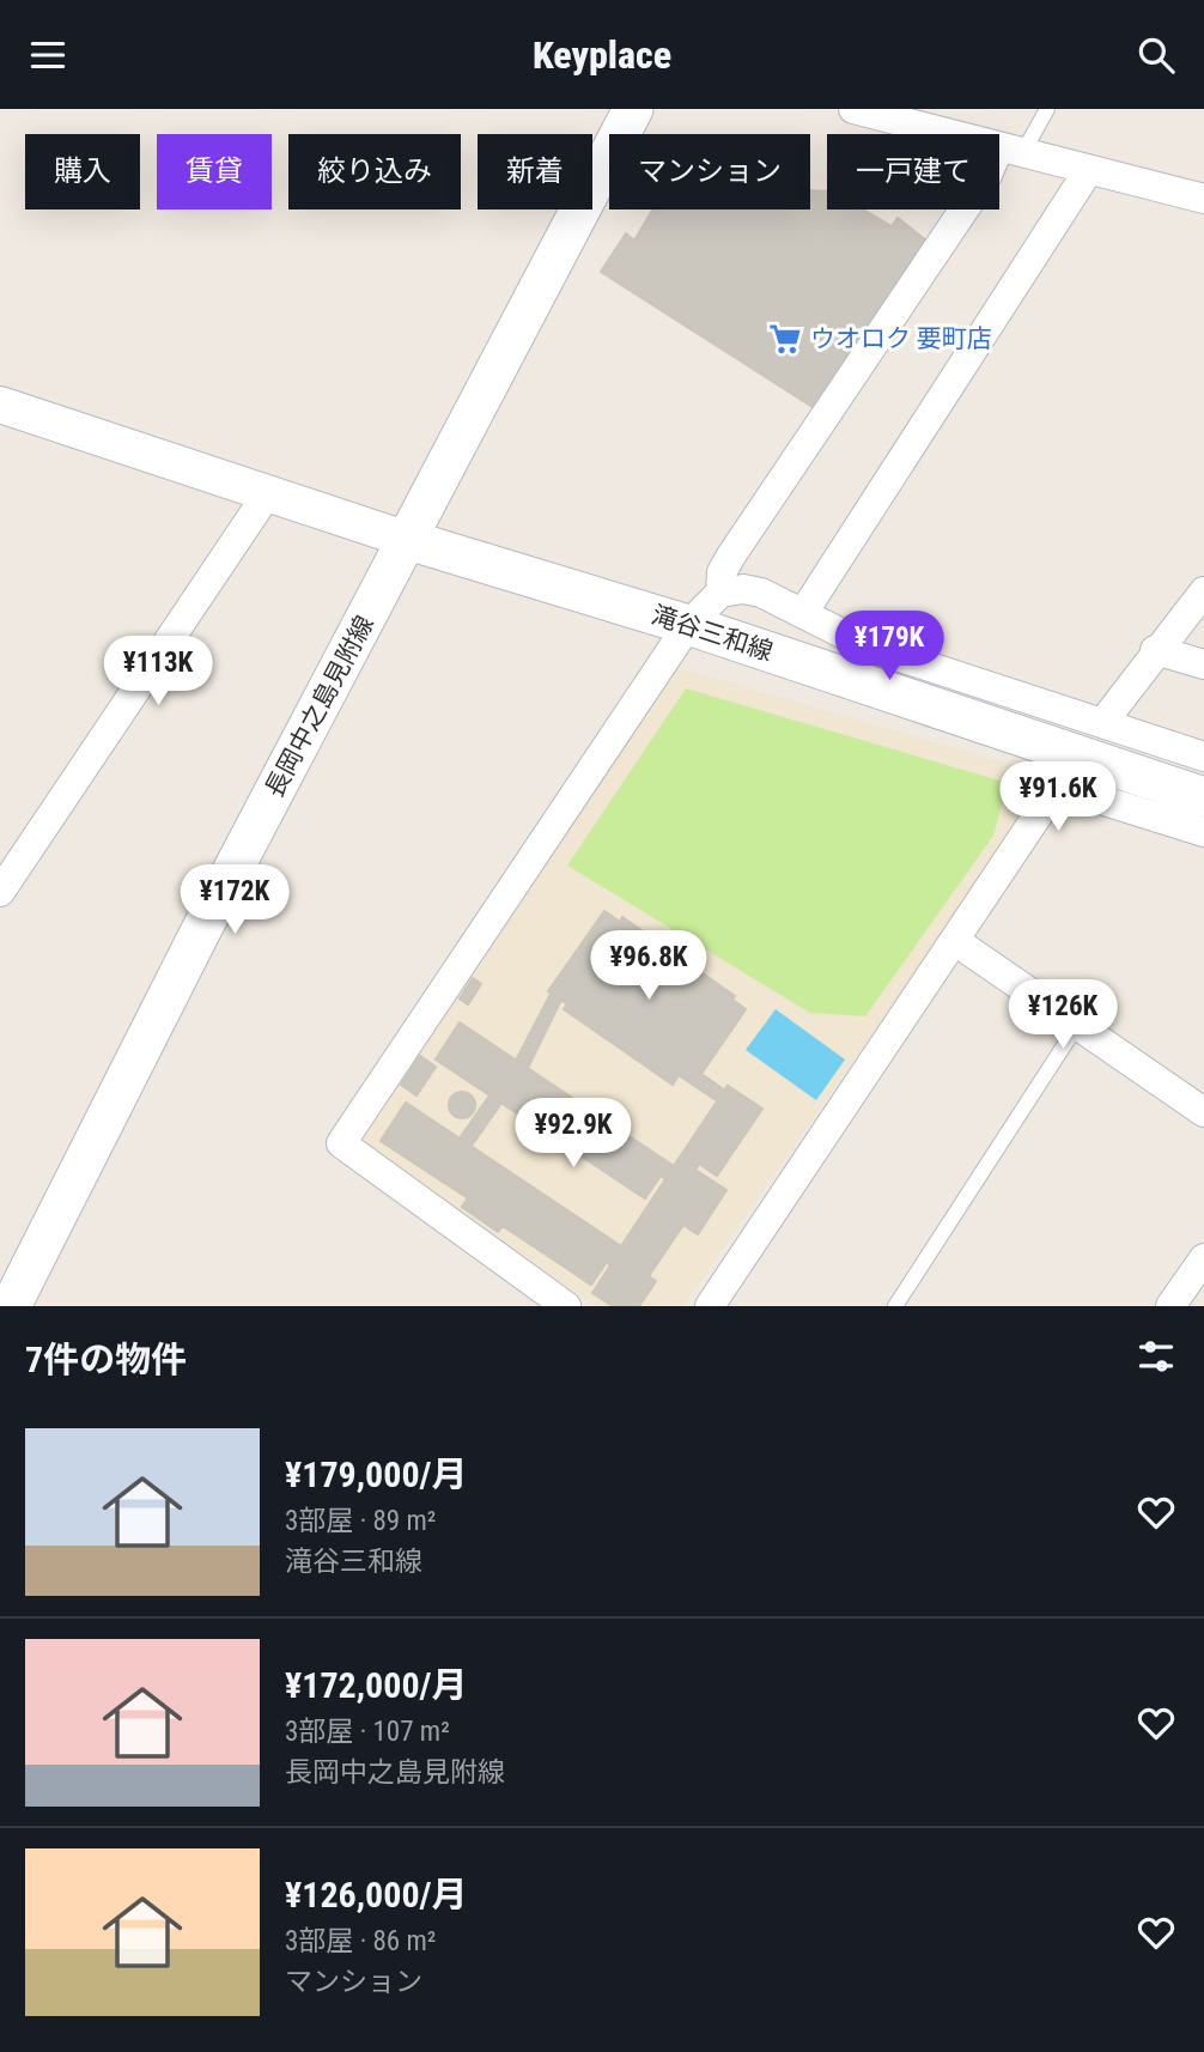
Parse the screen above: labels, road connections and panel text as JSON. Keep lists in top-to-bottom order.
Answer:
{
  "streets": {
    "main road": ["滝谷三和線", "長岡中之島見附線"]
  },
  "crossings": [
    ["滝谷三和線", "長岡中之島見附線"]
  ],
  "places": {
    "supermarket": ["ウオロク 要町店"]
  },
  "page": {
    "header": "Keyplace",
    "chip": [
      "購入",
      "賃貸",
      "絞り込み",
      "新着",
      "マンション",
      "一戸建て"
    ],
    "price": [
      "¥179K",
      "¥113K",
      "¥91.6K",
      "¥172K",
      "¥96.8K",
      "¥126K",
      "¥92.9K"
    ],
    "heading": "7件の物件",
    "list": [
      {
        "name": "¥179,000/月",
        "note": "3部屋 · 89 m² · 滝谷三和線"
      },
      {
        "name": "¥172,000/月",
        "note": "3部屋 · 107 m² · 長岡中之島見附線"
      },
      {
        "name": "¥126,000/月",
        "note": "3部屋 · 86 m² · マンション"
      }
    ]
  }
}
